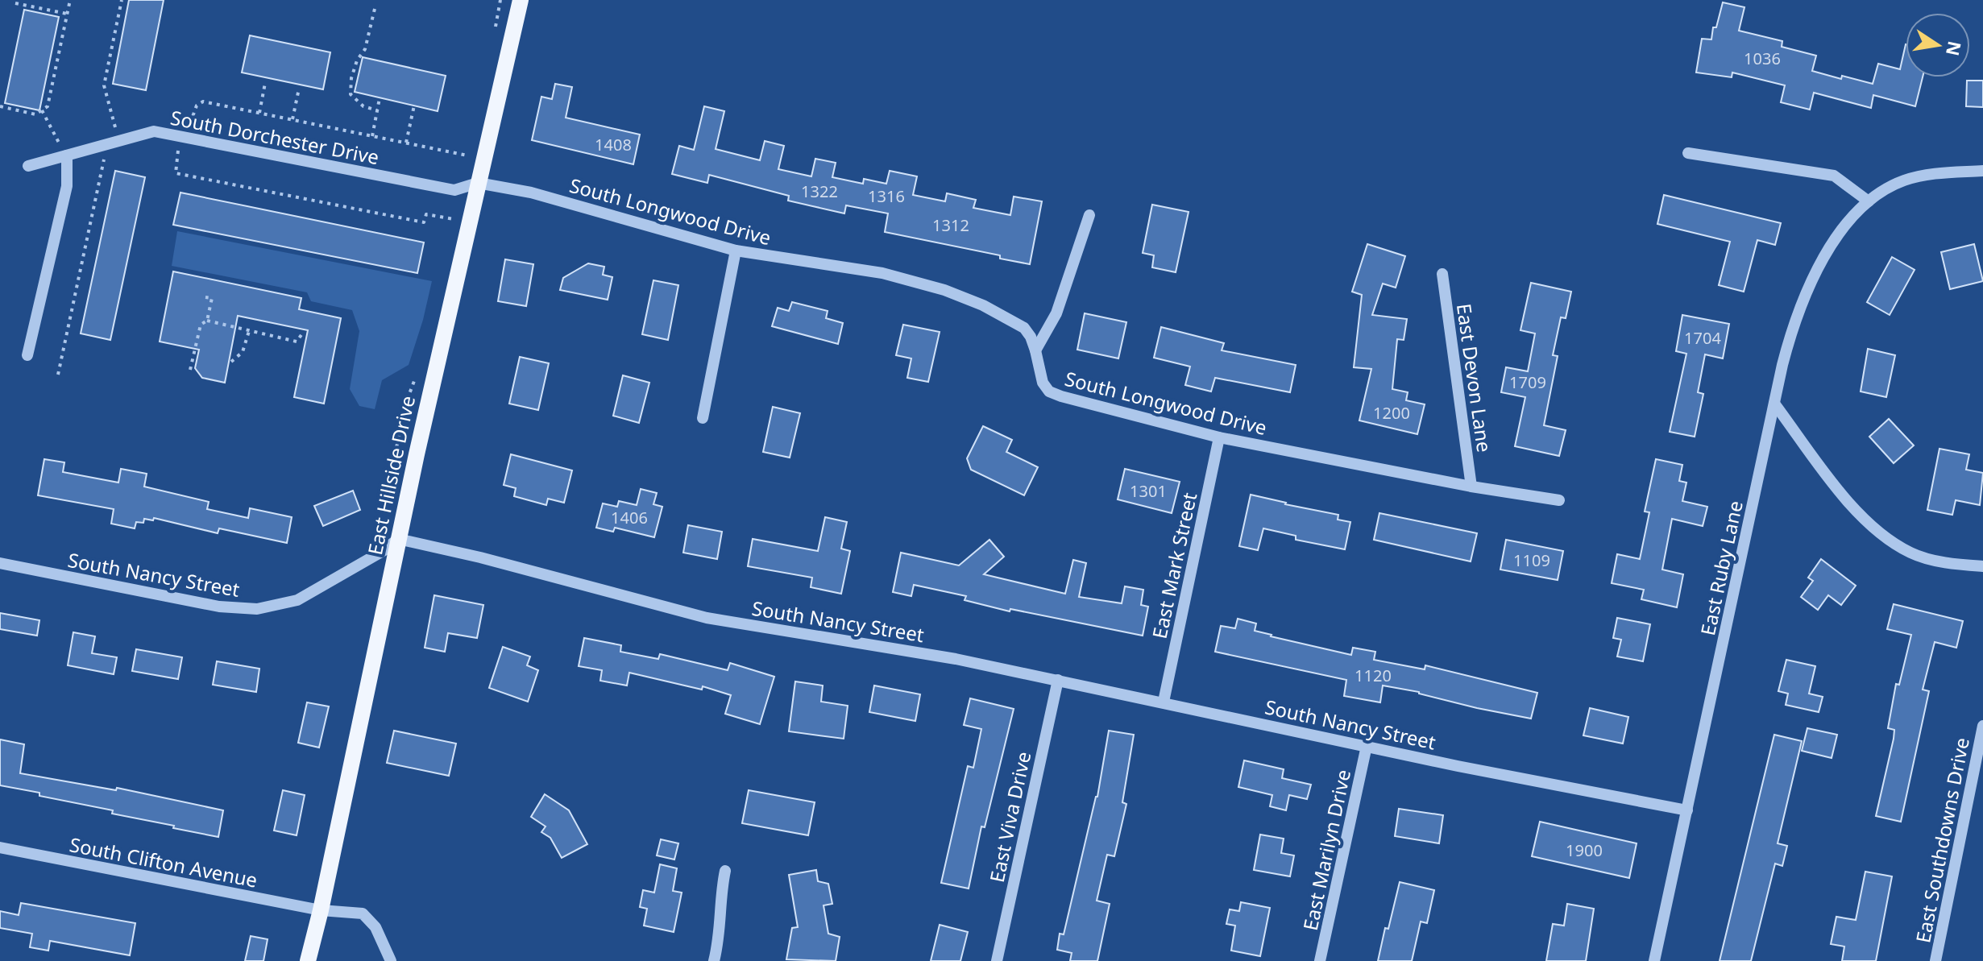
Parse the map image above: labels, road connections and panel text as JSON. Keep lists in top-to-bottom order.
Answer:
{
  "streets": {
    "main road": ["East Hillside Drive"],
    "street": [
      "South Dorchester Drive",
      "South Longwood Drive",
      "East Devon Lane",
      "East Mark Street",
      "East Ruby Lane",
      "South Nancy Street",
      "East Viva Drive",
      "East Southdowns Drive",
      "East Marilyn Drive",
      "South Clifton Avenue"
    ]
  },
  "crossings": [
    ["South Dorchester Drive", "South Longwood Drive"],
    ["South Dorchester Drive", "East Hillside Drive"],
    ["South Longwood Drive", "East Devon Lane"],
    ["South Longwood Drive", "East Hillside Drive"],
    ["South Longwood Drive", "East Mark Street"],
    ["East Hillside Drive", "South Nancy Street"],
    ["East Hillside Drive", "South Clifton Avenue"],
    ["East Mark Street", "South Nancy Street"],
    ["East Ruby Lane", "South Nancy Street"],
    ["South Nancy Street", "East Viva Drive"],
    ["South Nancy Street", "East Marilyn Drive"]
  ],
  "house_numbers": [
    "1036",
    "1408",
    "1322",
    "1316",
    "1312",
    "1704",
    "1709",
    "1200",
    "1301",
    "1406",
    "1109",
    "1120",
    "1900"
  ],
  "north": "right"
}
